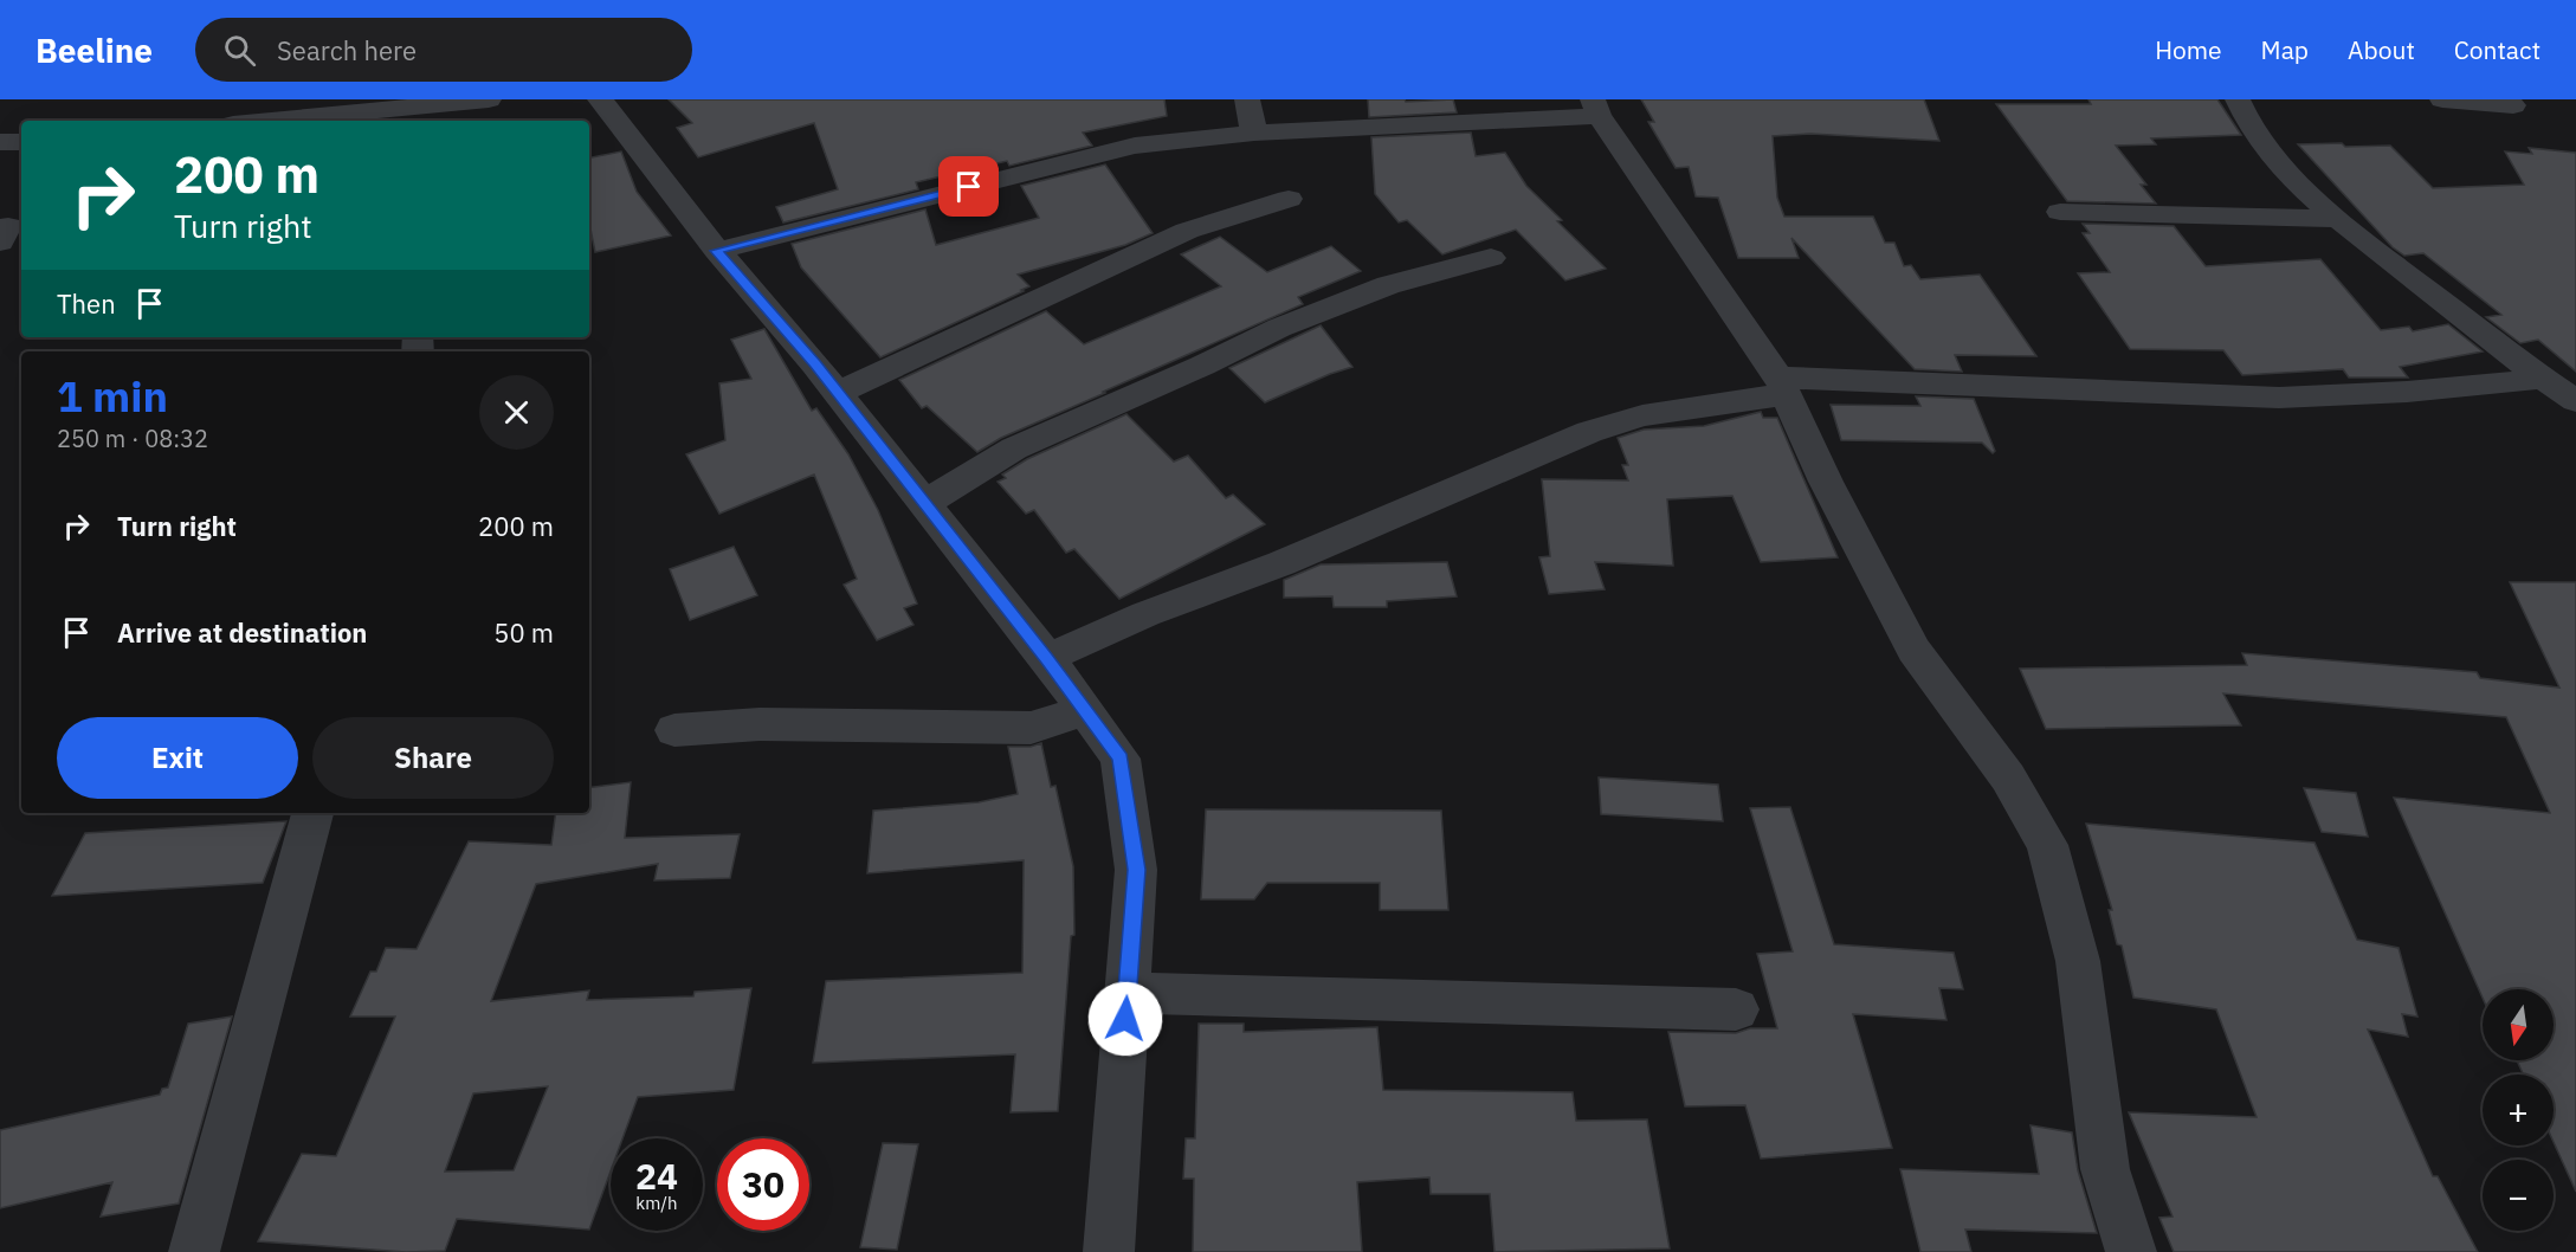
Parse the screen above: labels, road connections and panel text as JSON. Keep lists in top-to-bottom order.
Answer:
{
  "north": "bottom",
  "page": {
    "header": "Beeline",
    "search": "Search here",
    "nav": [
      "Home",
      "Map",
      "About",
      "Contact"
    ],
    "turn": ["200 m", "Turn right"],
    "then": "Then",
    "heading": ["1 min", "250 m · 08:32"],
    "list": [
      {
        "name": "Turn right",
        "value": "200 m"
      },
      {
        "name": "Arrive at destination",
        "value": "50 m"
      }
    ],
    "buttons": ["Exit", "Share"],
    "map_buttons": ["+", "−"],
    "speed": "24 km/h",
    "limit": "30"
  }
}
